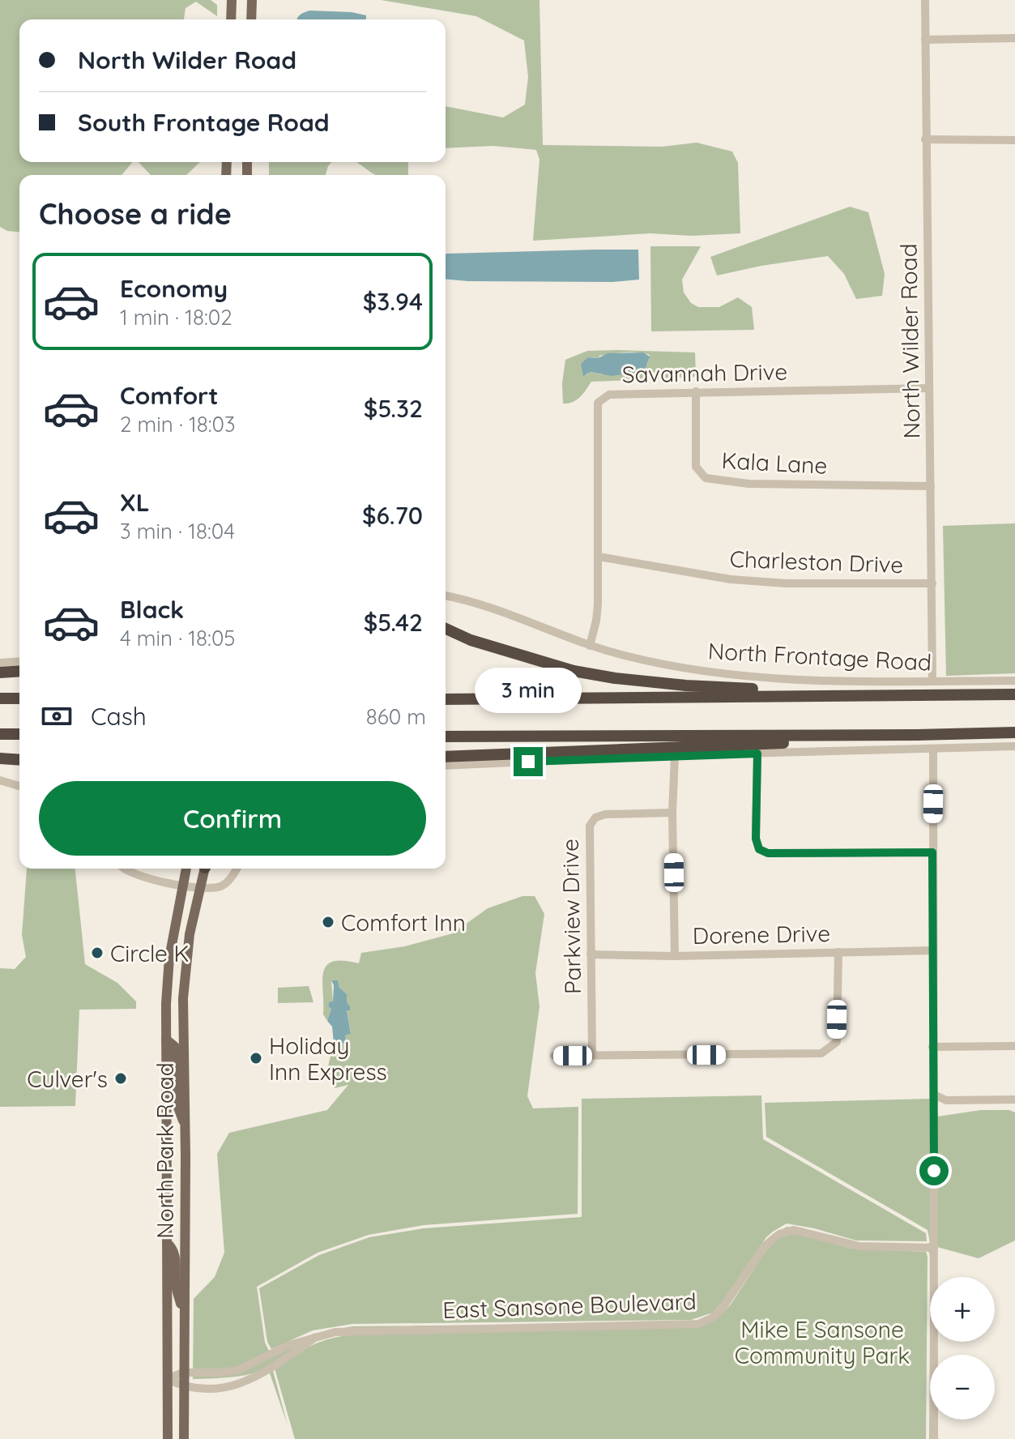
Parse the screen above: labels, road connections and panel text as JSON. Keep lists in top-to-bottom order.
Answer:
{
  "streets": {
    "main road": ["North Park Road"],
    "street": [
      "North Wilder Road",
      "Savannah Drive",
      "Kala Lane",
      "Charleston Drive",
      "North Frontage Road",
      "Parkview Drive",
      "Dorene Drive",
      "East Sansone Boulevard"
    ]
  },
  "crossings": [
    ["North Wilder Road", "Savannah Drive"],
    ["North Wilder Road", "Kala Lane"],
    ["North Wilder Road", "Charleston Drive"],
    ["North Wilder Road", "North Frontage Road"],
    ["Savannah Drive", "Kala Lane"],
    ["Savannah Drive", "Charleston Drive"],
    ["Parkview Drive", "Dorene Drive"],
    ["North Park Road", "East Sansone Boulevard"]
  ],
  "parks": ["Mike E Sansone Community Park"],
  "places": [
    "Comfort Inn",
    "Circle K",
    "Holiday Inn Express",
    "Culver's"
  ],
  "page": {
    "banner": ["North Wilder Road", "South Frontage Road"],
    "heading": "Choose a ride",
    "list": [
      {
        "name": "Economy",
        "note": "1 min · 18:02",
        "value": "$3.94"
      },
      {
        "name": "Comfort",
        "note": "2 min · 18:03",
        "value": "$5.32"
      },
      {
        "name": "XL",
        "note": "3 min · 18:04",
        "value": "$6.70"
      },
      {
        "name": "Black",
        "note": "4 min · 18:05",
        "value": "$5.42"
      }
    ],
    "bubble": "3 min",
    "pay": ["Cash", "860 m"],
    "buttons": "Confirm",
    "map_buttons": ["+", "−"]
  }
}
